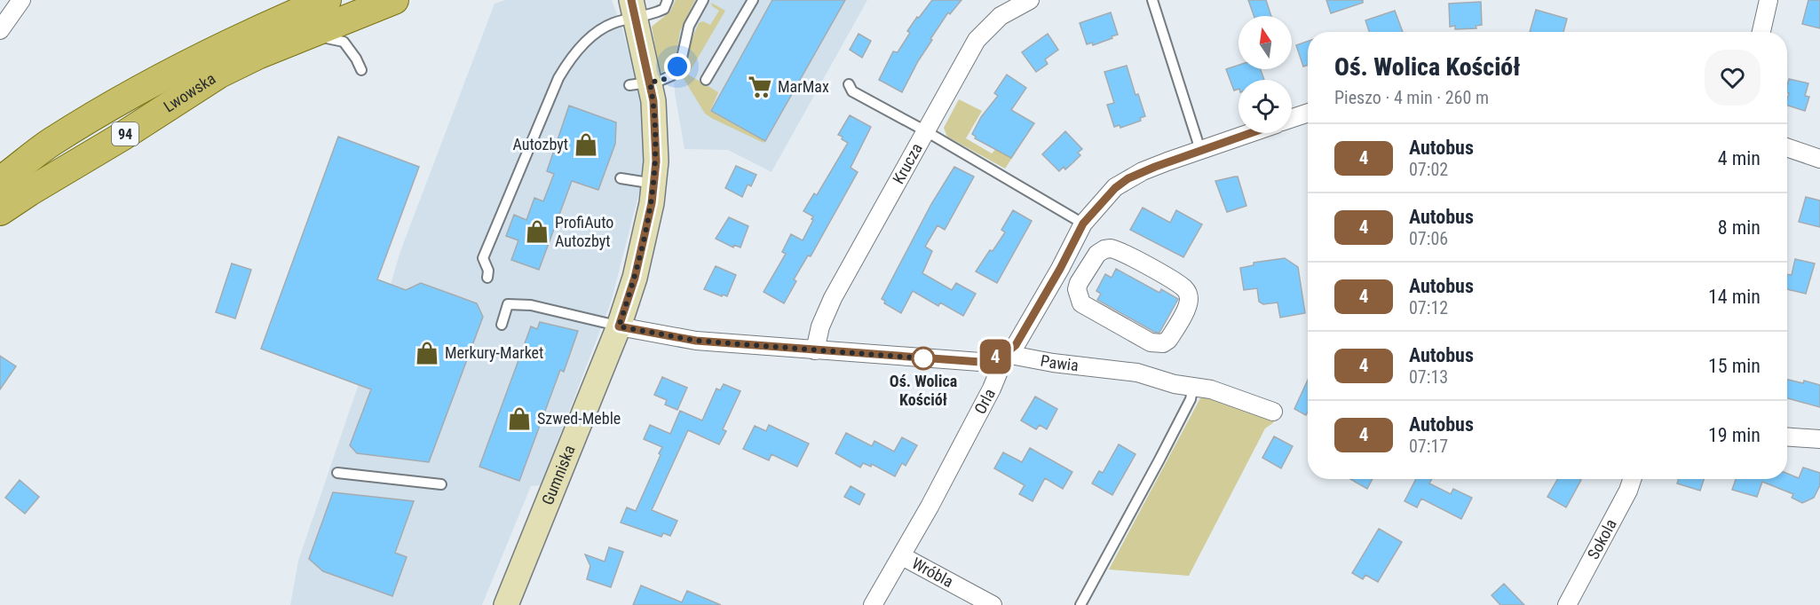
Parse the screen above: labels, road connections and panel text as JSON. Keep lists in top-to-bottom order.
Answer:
{
  "streets": {
    "main road": ["Lwowska", "94"],
    "street": [
      "Krucza",
      "Pawia",
      "Orla",
      "Gumniska",
      "Sokola",
      "Wróbla"
    ]
  },
  "crossings": [
    ["Krucza", "Pawia"],
    ["Pawia", "Orla"],
    ["Pawia", "Gumniska"],
    ["Orla", "Wróbla"]
  ],
  "places": {
    "supermarket": ["MarMax"],
    "shop": [
      "Autozbyt",
      "ProfiAuto Autozbyt",
      "Merkury-Market",
      "Szwed-Meble"
    ],
    "other": ["Oś. Wolica Kościół"]
  },
  "lines": ["bus line 4"],
  "north": "top",
  "page": {
    "on_map": "4",
    "heading": ["Oś. Wolica Kościół", "Pieszo · 4 min · 260 m"],
    "list": [
      {
        "mark": "4",
        "name": "Autobus",
        "note": "07:02",
        "value": "4 min"
      },
      {
        "mark": "4",
        "name": "Autobus",
        "note": "07:06",
        "value": "8 min"
      },
      {
        "mark": "4",
        "name": "Autobus",
        "note": "07:12",
        "value": "14 min"
      },
      {
        "mark": "4",
        "name": "Autobus",
        "note": "07:13",
        "value": "15 min"
      },
      {
        "mark": "4",
        "name": "Autobus",
        "note": "07:17",
        "value": "19 min"
      }
    ]
  }
}
